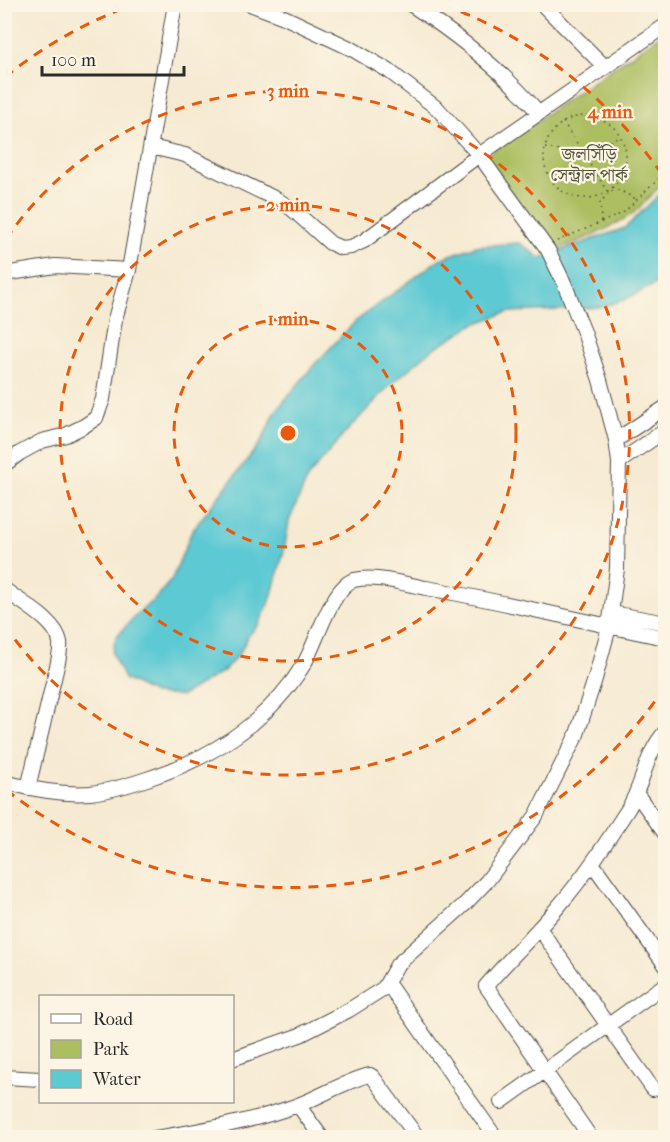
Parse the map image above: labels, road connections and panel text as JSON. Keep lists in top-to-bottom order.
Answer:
{
  "parks": ["জলসিঁড়ি সেন্ট্রাল পার্ক"],
  "legend": ["Road", "Park", "Water"],
  "scale_bar": "100 m",
  "rings": [
    "3 min",
    "4 min",
    "2 min",
    "1 min"
  ]
}
